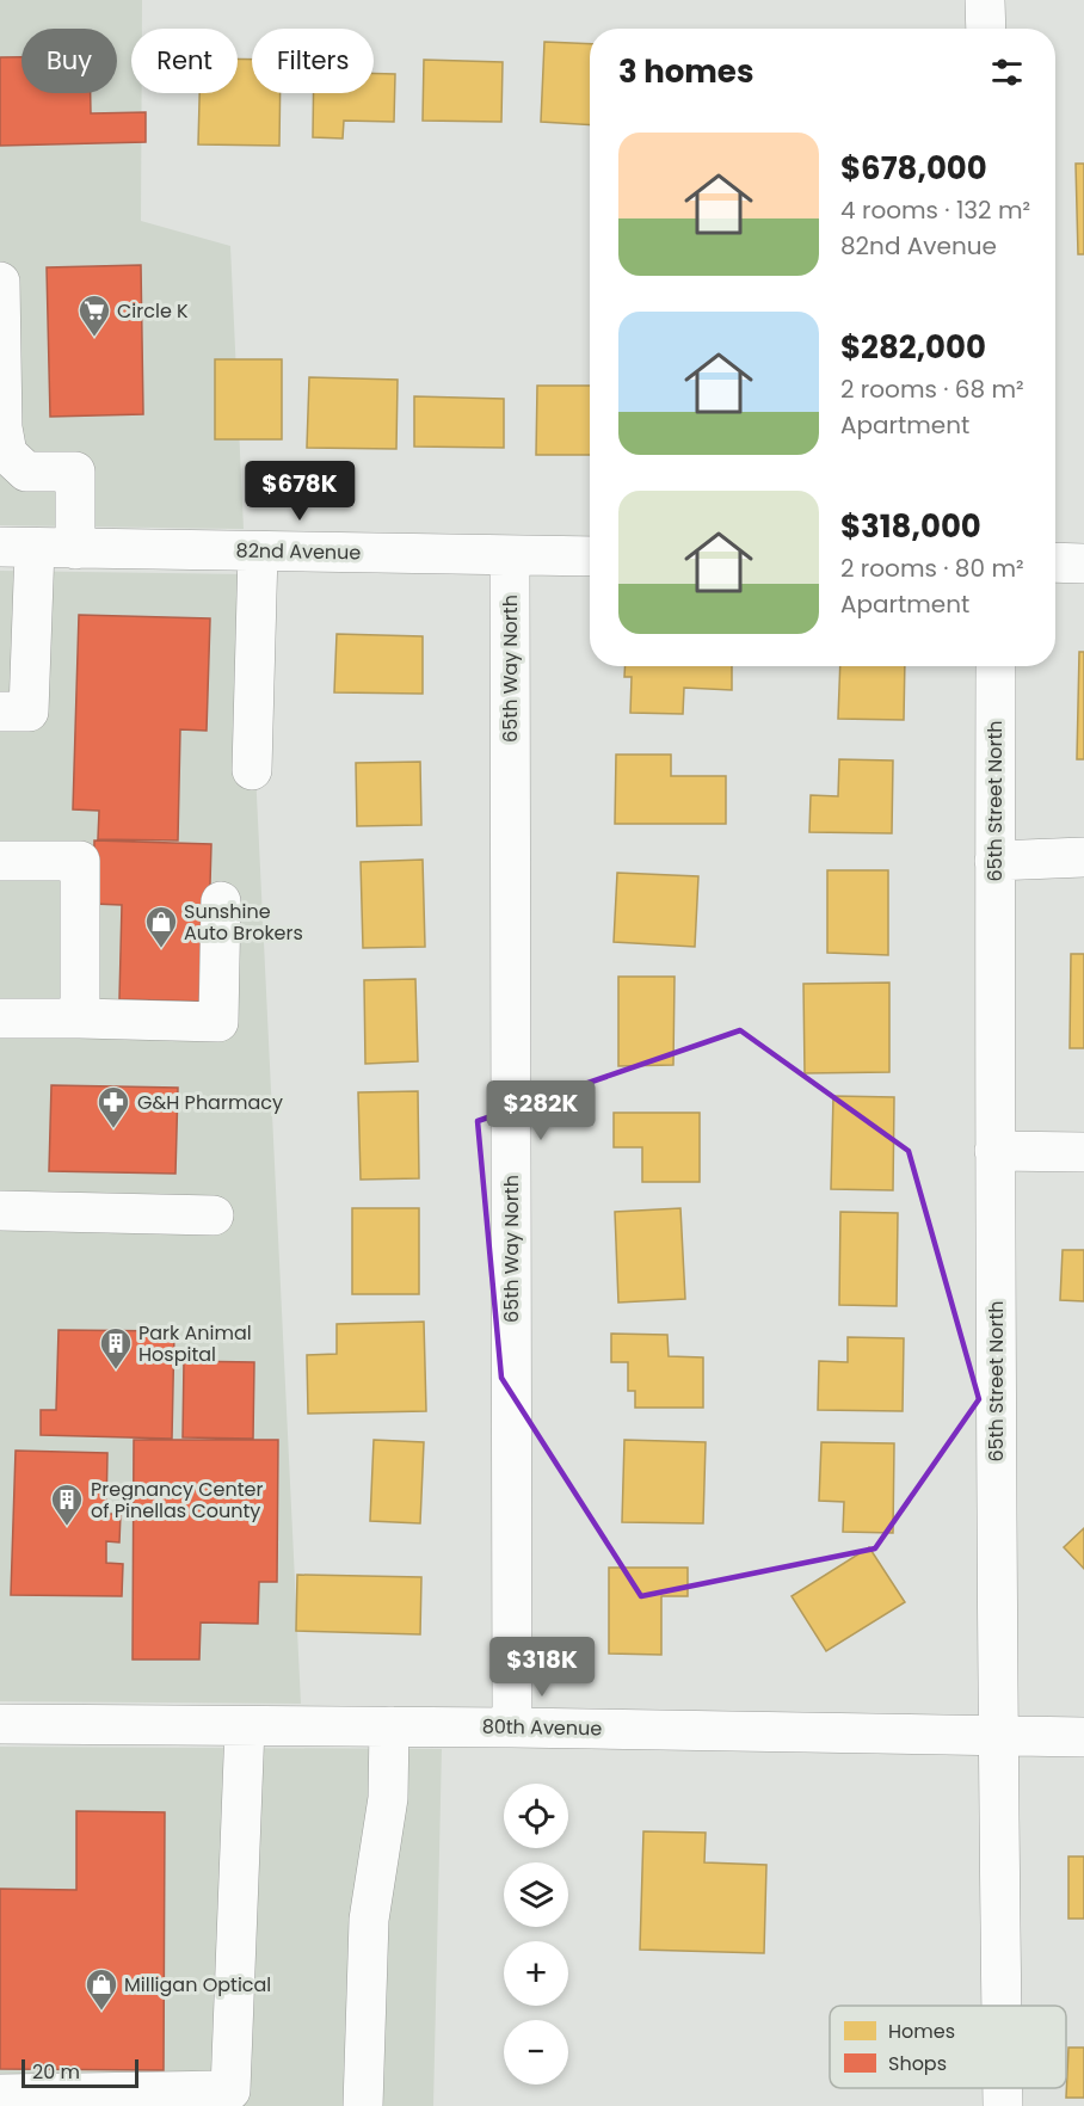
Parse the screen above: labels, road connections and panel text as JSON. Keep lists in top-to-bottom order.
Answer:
{
  "streets": {
    "street": [
      "82nd Avenue",
      "65th Way North",
      "65th Street North",
      "80th Avenue"
    ]
  },
  "crossings": [
    ["82nd Avenue", "65th Way North"],
    ["65th Way North", "80th Avenue"],
    ["65th Street North", "80th Avenue"]
  ],
  "places": {
    "supermarket": ["Circle K"],
    "shop": ["Sunshine Auto Brokers", "Milligan Optical"],
    "pharmacy": ["G&H Pharmacy"],
    "building": ["Park Animal Hospital", "Pregnancy Center of Pinellas County"]
  },
  "legend": ["Homes", "Shops"],
  "scale_bar": "20 m",
  "page": {
    "chip": ["Buy", "Rent", "Filters"],
    "heading": "3 homes",
    "list": [
      {
        "name": "$678,000",
        "note": "4 rooms · 132 m² · 82nd Avenue"
      },
      {
        "name": "$282,000",
        "note": "2 rooms · 68 m² · Apartment"
      },
      {
        "name": "$318,000",
        "note": "2 rooms · 80 m² · Apartment"
      }
    ],
    "price": ["$678K", "$282K", "$318K"],
    "map_buttons": ["+", "−"],
    "scale": "20 m"
  }
}
